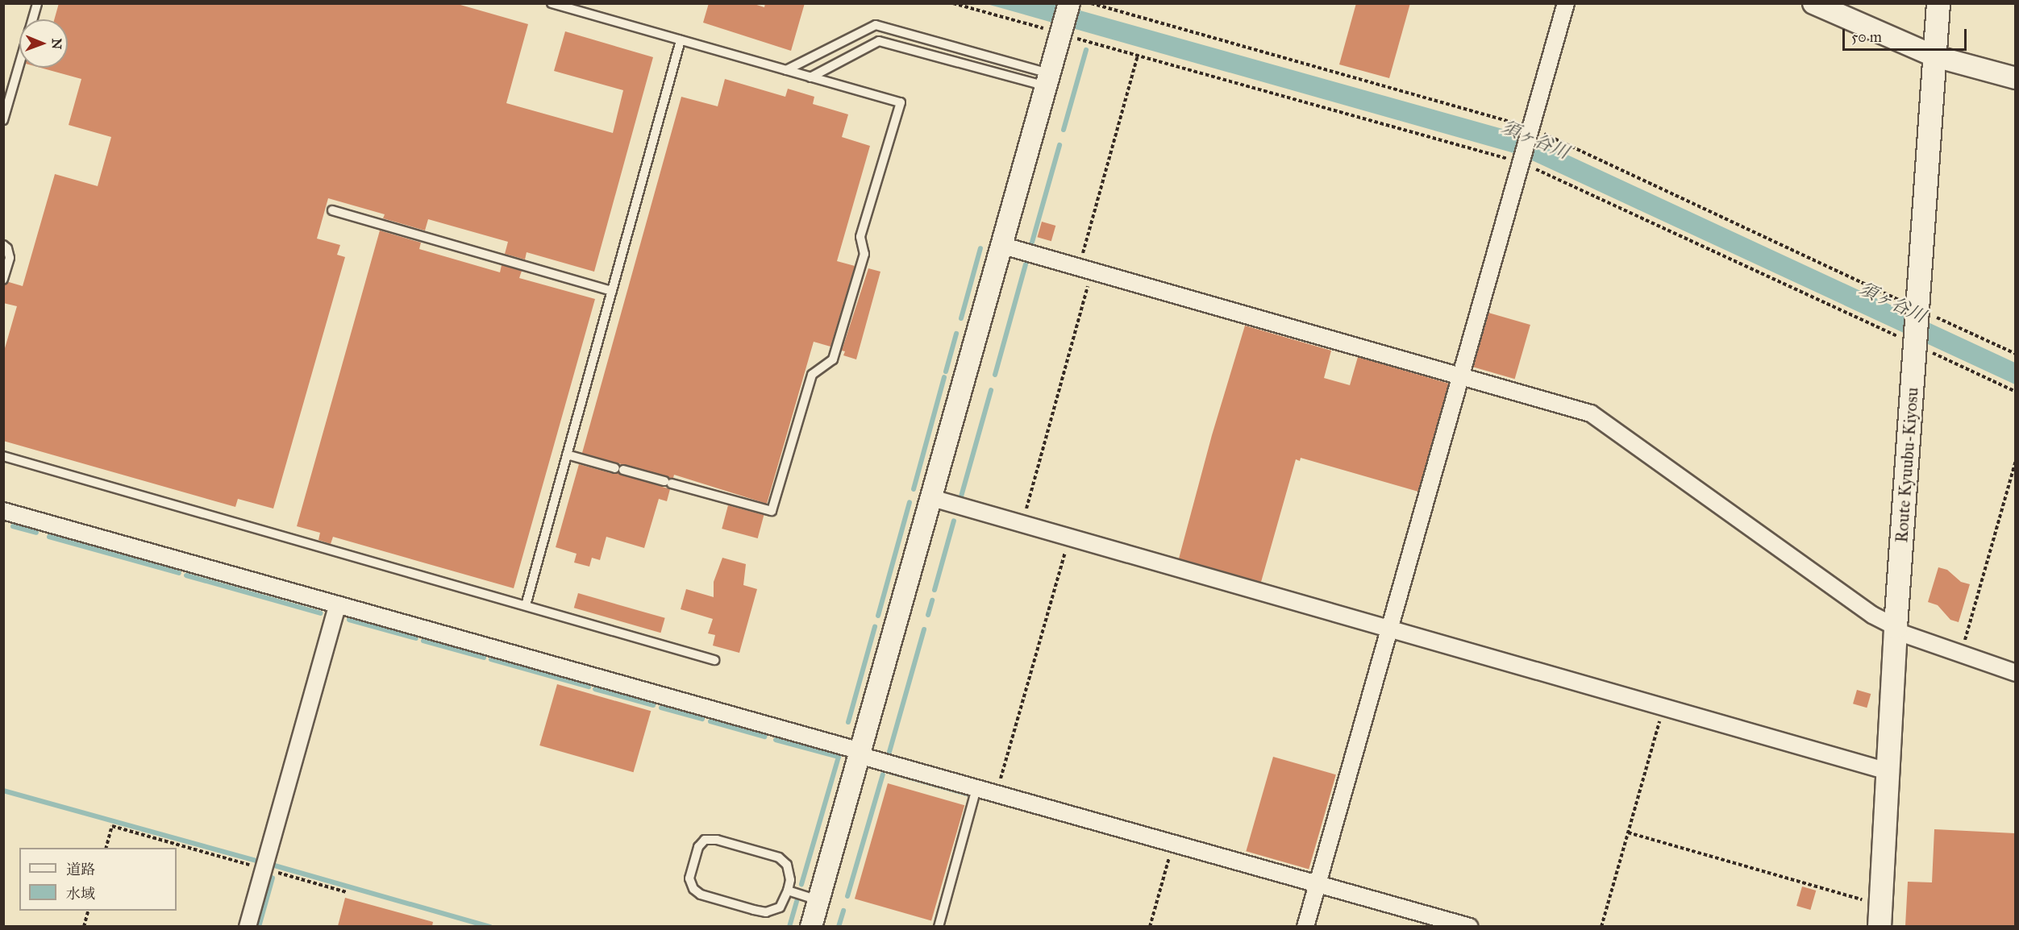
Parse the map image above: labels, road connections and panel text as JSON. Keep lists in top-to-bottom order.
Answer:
{
  "streets": {
    "main road": ["Route Kyuubu-Kiyosu"]
  },
  "water": ["須ヶ谷川"],
  "legend": ["道路", "水域"],
  "scale_bar": "50 m",
  "north": "right"
}
